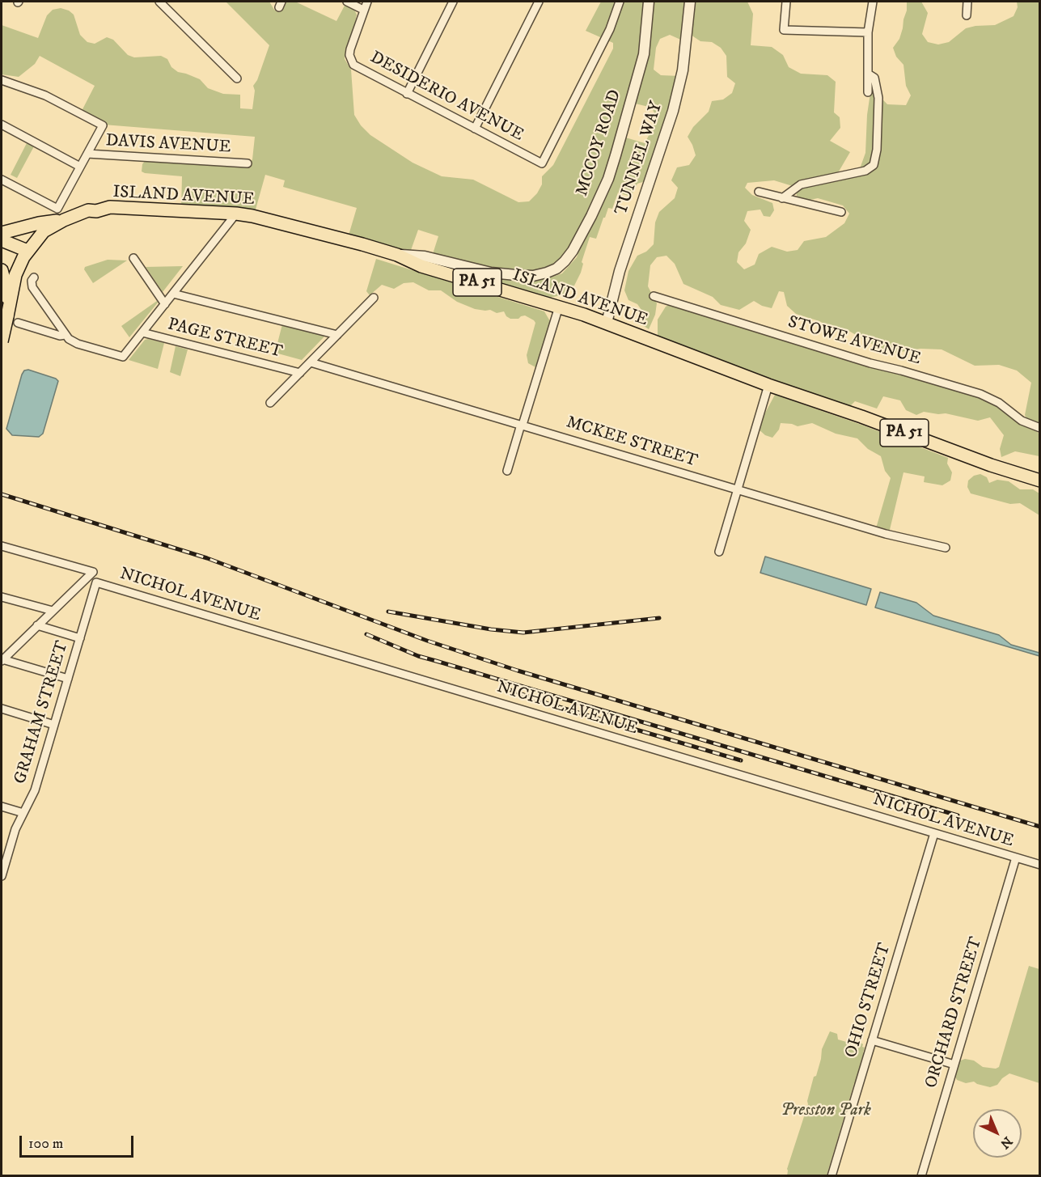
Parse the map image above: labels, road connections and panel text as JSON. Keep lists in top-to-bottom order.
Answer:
{
  "streets": {
    "main road": ["ISLAND AVENUE", "PA 51"],
    "street": [
      "DESIDERIO AVENUE",
      "MCCOY ROAD",
      "DAVIS AVENUE",
      "TUNNEL WAY",
      "PAGE STREET",
      "STOWE AVENUE",
      "MCKEE STREET",
      "NICHOL AVENUE",
      "GRAHAM STREET",
      "OHIO STREET",
      "ORCHARD STREET"
    ]
  },
  "crossings": [
    ["MCCOY ROAD", "ISLAND AVENUE"],
    ["TUNNEL WAY", "ISLAND AVENUE"],
    ["NICHOL AVENUE", "GRAHAM STREET"],
    ["NICHOL AVENUE", "OHIO STREET"],
    ["NICHOL AVENUE", "ORCHARD STREET"]
  ],
  "parks": ["Presston Park"],
  "scale_bar": "100 m",
  "north": "bottom right"
}
